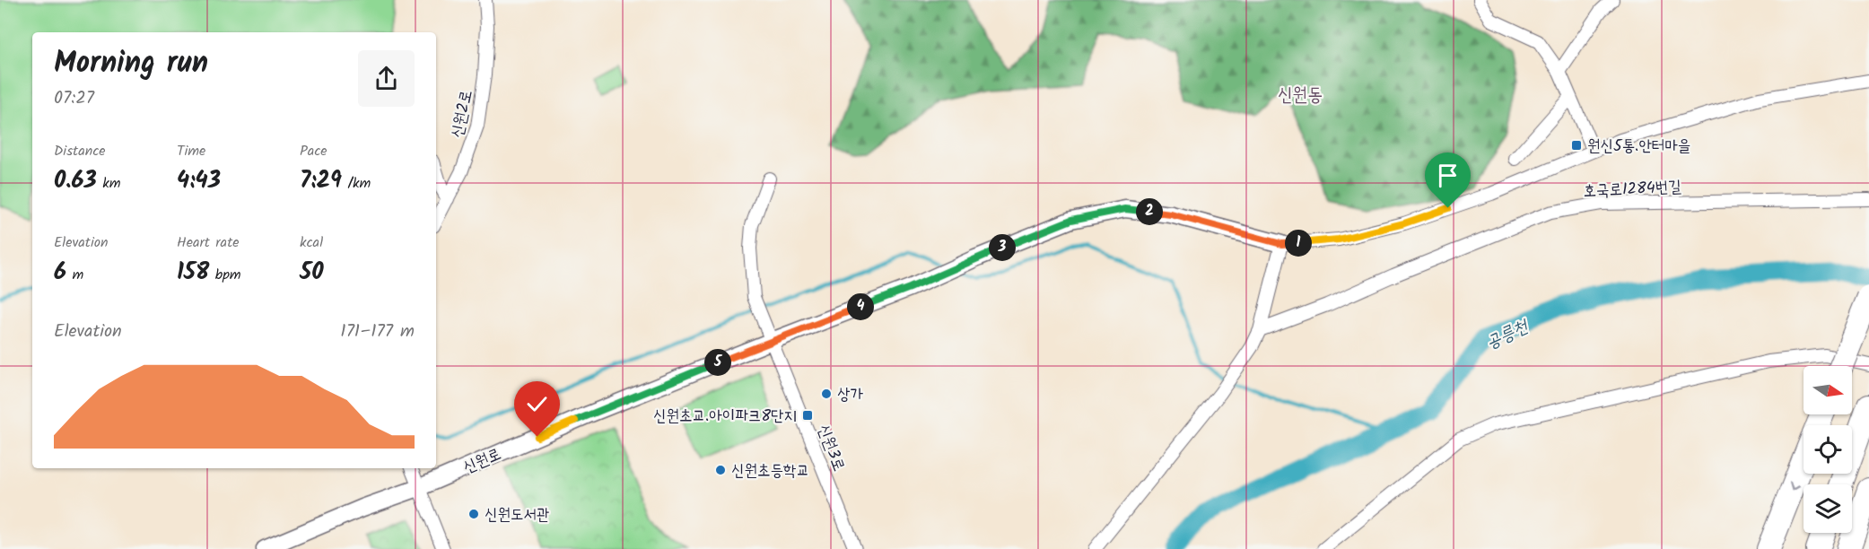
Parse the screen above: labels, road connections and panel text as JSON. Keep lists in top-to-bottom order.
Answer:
{
  "streets": {
    "street": [
      "신원2로",
      "호국로1284번길",
      "신원3로",
      "신원로"
    ]
  },
  "crossings": [
    ["호국로1284번길", "신원로"],
    ["신원3로", "신원로"]
  ],
  "districts": ["신원동"],
  "water": ["공릉천"],
  "places": {
    "transit": ["원신5통.안터마을", "신원초교.아이파크8단지"],
    "other": ["상가", "신원초등학교", "신원도서관"]
  },
  "north": "right",
  "page": {
    "heading": ["Morning run", "07:27"],
    "stats": [
      ["Distance", "0.63 km"],
      ["Time", "4:43"],
      ["Pace", "7:29 /km"],
      ["Elevation", "6 m"],
      ["Heart rate", "158 bpm"],
      ["kcal", "50"]
    ],
    "pins": [
      "2",
      "1",
      "3",
      "4",
      "5"
    ],
    "chart": ["Elevation", "171–177 m"]
  }
}
